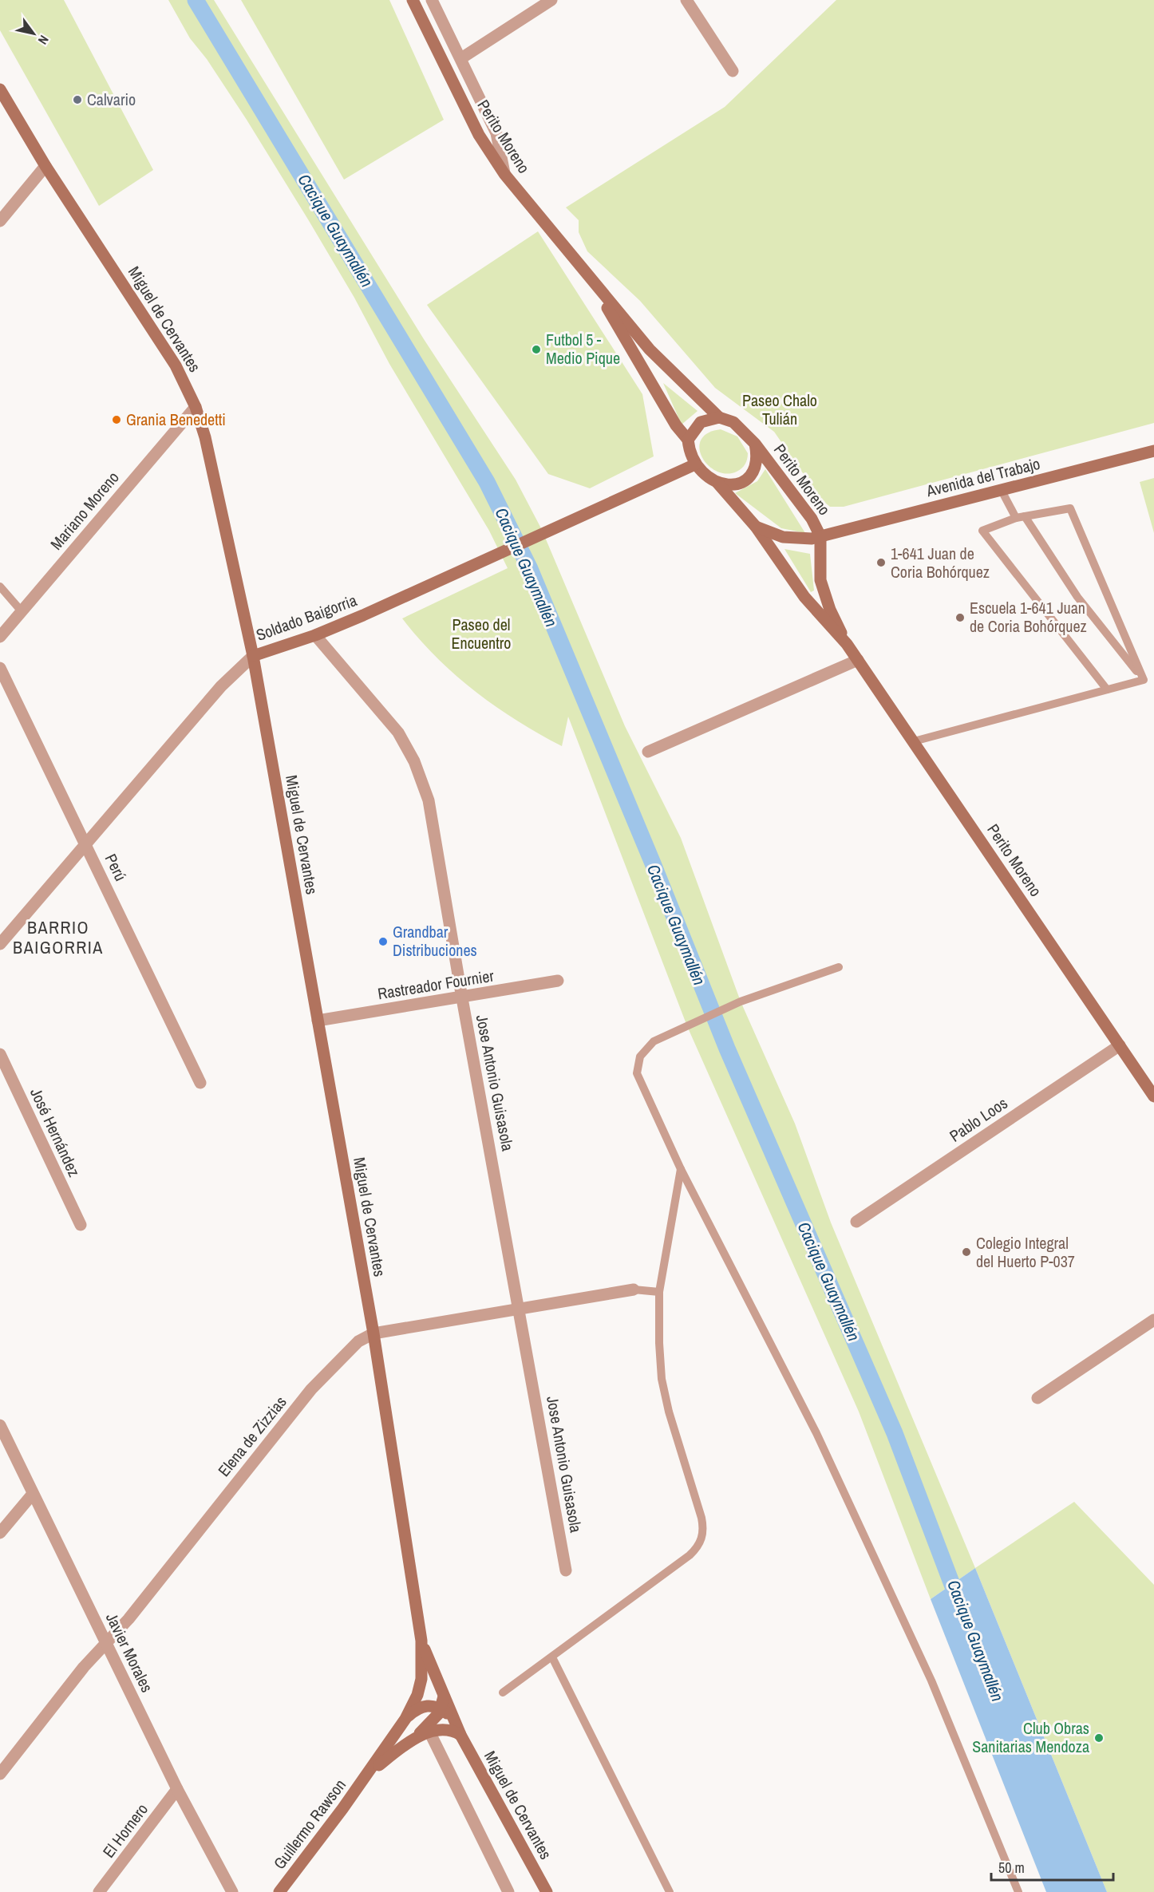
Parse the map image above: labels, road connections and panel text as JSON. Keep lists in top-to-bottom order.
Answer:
{
  "streets": {
    "main road": [
      "Perito Moreno",
      "Miguel de Cervantes",
      "Avenida del Trabajo",
      "Soldado Baigorria",
      "Guillermo Rawson"
    ],
    "street": [
      "Mariano Moreno",
      "Perú",
      "Rastreador Fournier",
      "Jose Antonio Guisasola",
      "Pablo Loos",
      "José Hernández",
      "Elena de Zizzias",
      "Javier Morales",
      "El Hornero"
    ]
  },
  "crossings": [
    ["Perito Moreno", "Avenida del Trabajo"],
    ["Perito Moreno", "Soldado Baigorria"],
    ["Perito Moreno", "Pablo Loos"],
    ["Miguel de Cervantes", "Mariano Moreno"],
    ["Miguel de Cervantes", "Soldado Baigorria"],
    ["Miguel de Cervantes", "Rastreador Fournier"],
    ["Miguel de Cervantes", "Elena de Zizzias"],
    ["Miguel de Cervantes", "Guillermo Rawson"],
    ["Soldado Baigorria", "Perú"],
    ["Soldado Baigorria", "Jose Antonio Guisasola"],
    ["Rastreador Fournier", "Jose Antonio Guisasola"],
    ["Jose Antonio Guisasola", "Elena de Zizzias"],
    ["Elena de Zizzias", "Javier Morales"],
    ["Javier Morales", "El Hornero"]
  ],
  "districts": ["BARRIO BAIGORRIA"],
  "water": ["Cacique Guaymallén"],
  "parks": ["Paseo Chalo Tulián", "Paseo del Encuentro"],
  "places": [
    "Calvario",
    "Futbol 5 - Medio Pique",
    "Grania Benedetti",
    "1-641 Juan de Coria Bohórquez",
    "Escuela 1-641 Juan de Coria Bohórquez",
    "Grandbar Distribuciones",
    "Colegio Integral del Huerto P-037",
    "Club Obras Sanitarias Mendoza"
  ],
  "scale_bar": "50 m",
  "north": "bottom right"
}
